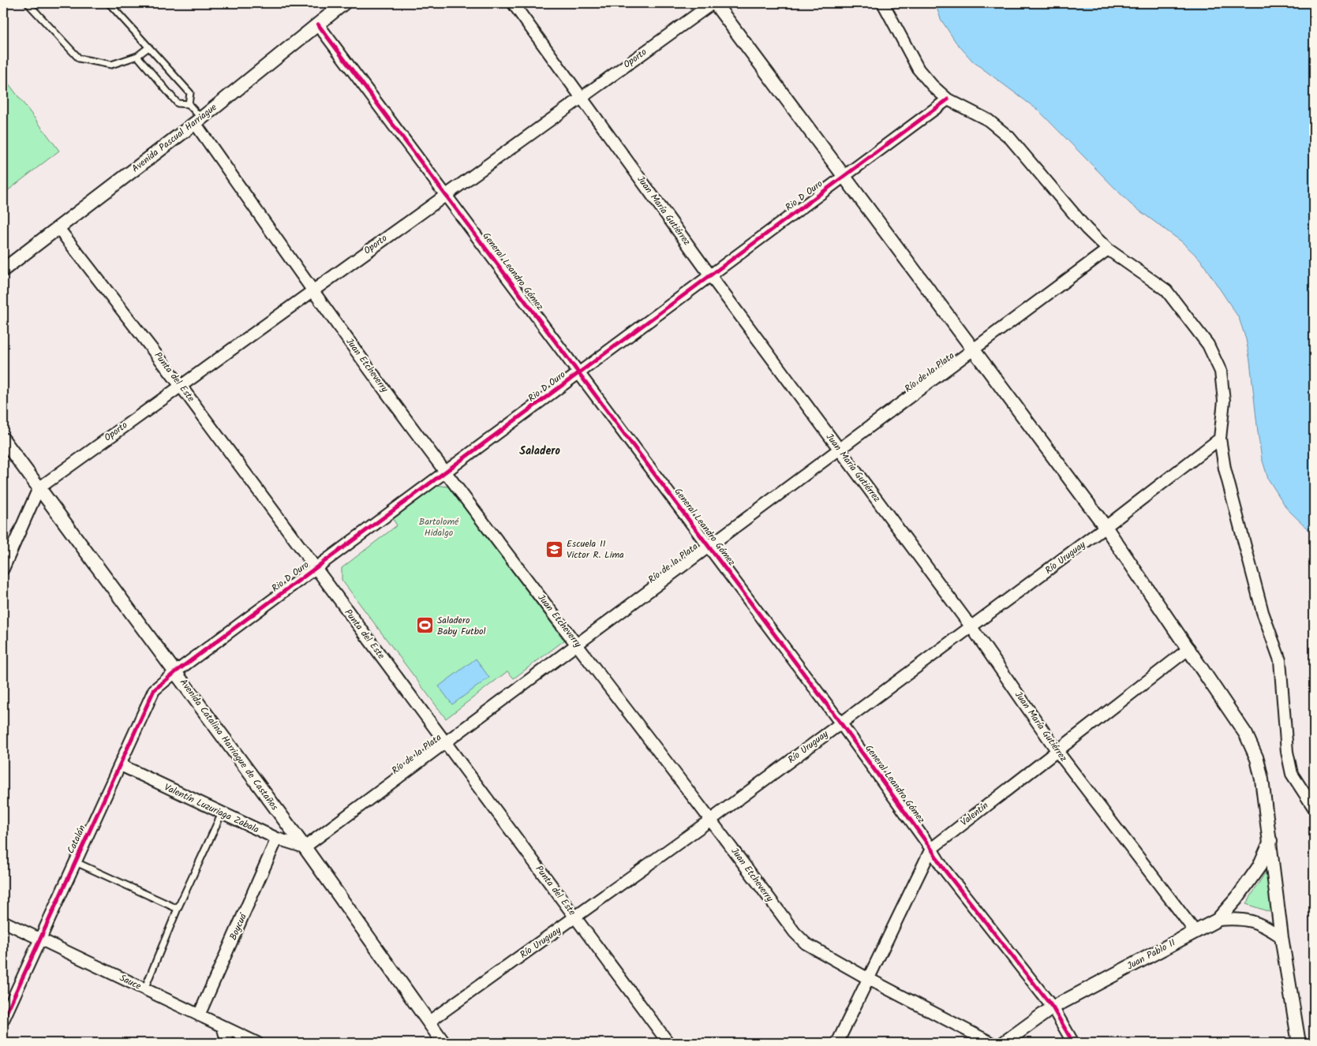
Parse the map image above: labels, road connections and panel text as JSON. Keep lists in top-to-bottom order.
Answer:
{
  "streets": {
    "street": [
      "Oporto",
      "Avenida Pascual Harriague",
      "Rio D Ouro",
      "Juan María Gutiérrez",
      "General Leandro Gómez",
      "Juan Etcheverry",
      "Río de la Plata",
      "Punta del Este",
      "Río Uruguay",
      "Avenida Catalina Harriague de Castaños",
      "Valentín Luzuriaga Zabala",
      "Valentín",
      "Catalán",
      "Boycuá",
      "Juan Pablo II",
      "Sauce"
    ]
  },
  "crossings": [
    ["Oporto", "Juan María Gutiérrez"],
    ["Oporto", "General Leandro Gómez"],
    ["Oporto", "Juan Etcheverry"],
    ["Oporto", "Punta del Este"],
    ["Oporto", "Avenida Catalina Harriague de Castaños"],
    ["Avenida Pascual Harriague", "General Leandro Gómez"],
    ["Avenida Pascual Harriague", "Juan Etcheverry"],
    ["Avenida Pascual Harriague", "Punta del Este"],
    ["Rio D Ouro", "Juan María Gutiérrez"],
    ["Rio D Ouro", "General Leandro Gómez"],
    ["Rio D Ouro", "Juan Etcheverry"],
    ["Rio D Ouro", "Punta del Este"],
    ["Rio D Ouro", "Avenida Catalina Harriague de Castaños"],
    ["Rio D Ouro", "Catalán"],
    ["Juan María Gutiérrez", "Río de la Plata"],
    ["Juan María Gutiérrez", "Río Uruguay"],
    ["Juan María Gutiérrez", "Valentín"],
    ["Juan María Gutiérrez", "Juan Pablo II"],
    ["General Leandro Gómez", "Río de la Plata"],
    ["General Leandro Gómez", "Río Uruguay"],
    ["General Leandro Gómez", "Valentín"],
    ["General Leandro Gómez", "Juan Pablo II"],
    ["Juan Etcheverry", "Río de la Plata"],
    ["Juan Etcheverry", "Río Uruguay"],
    ["Juan Etcheverry", "Valentín"],
    ["Río de la Plata", "Punta del Este"],
    ["Río de la Plata", "Avenida Catalina Harriague de Castaños"],
    ["Río de la Plata", "Valentín Luzuriaga Zabala"],
    ["Punta del Este", "Río Uruguay"],
    ["Río Uruguay", "Avenida Catalina Harriague de Castaños"],
    ["Avenida Catalina Harriague de Castaños", "Valentín Luzuriaga Zabala"],
    ["Avenida Catalina Harriague de Castaños", "Catalán"],
    ["Valentín Luzuriaga Zabala", "Catalán"],
    ["Valentín Luzuriaga Zabala", "Boycuá"],
    ["Catalán", "Sauce"],
    ["Boycuá", "Sauce"]
  ],
  "districts": ["Saladero"],
  "parks": ["Bartolomé Hidalgo"],
  "places": {
    "school or university": ["Escuela 11 Victor R. Lima"],
    "sports": ["Saladero Baby Futbol"]
  }
}
